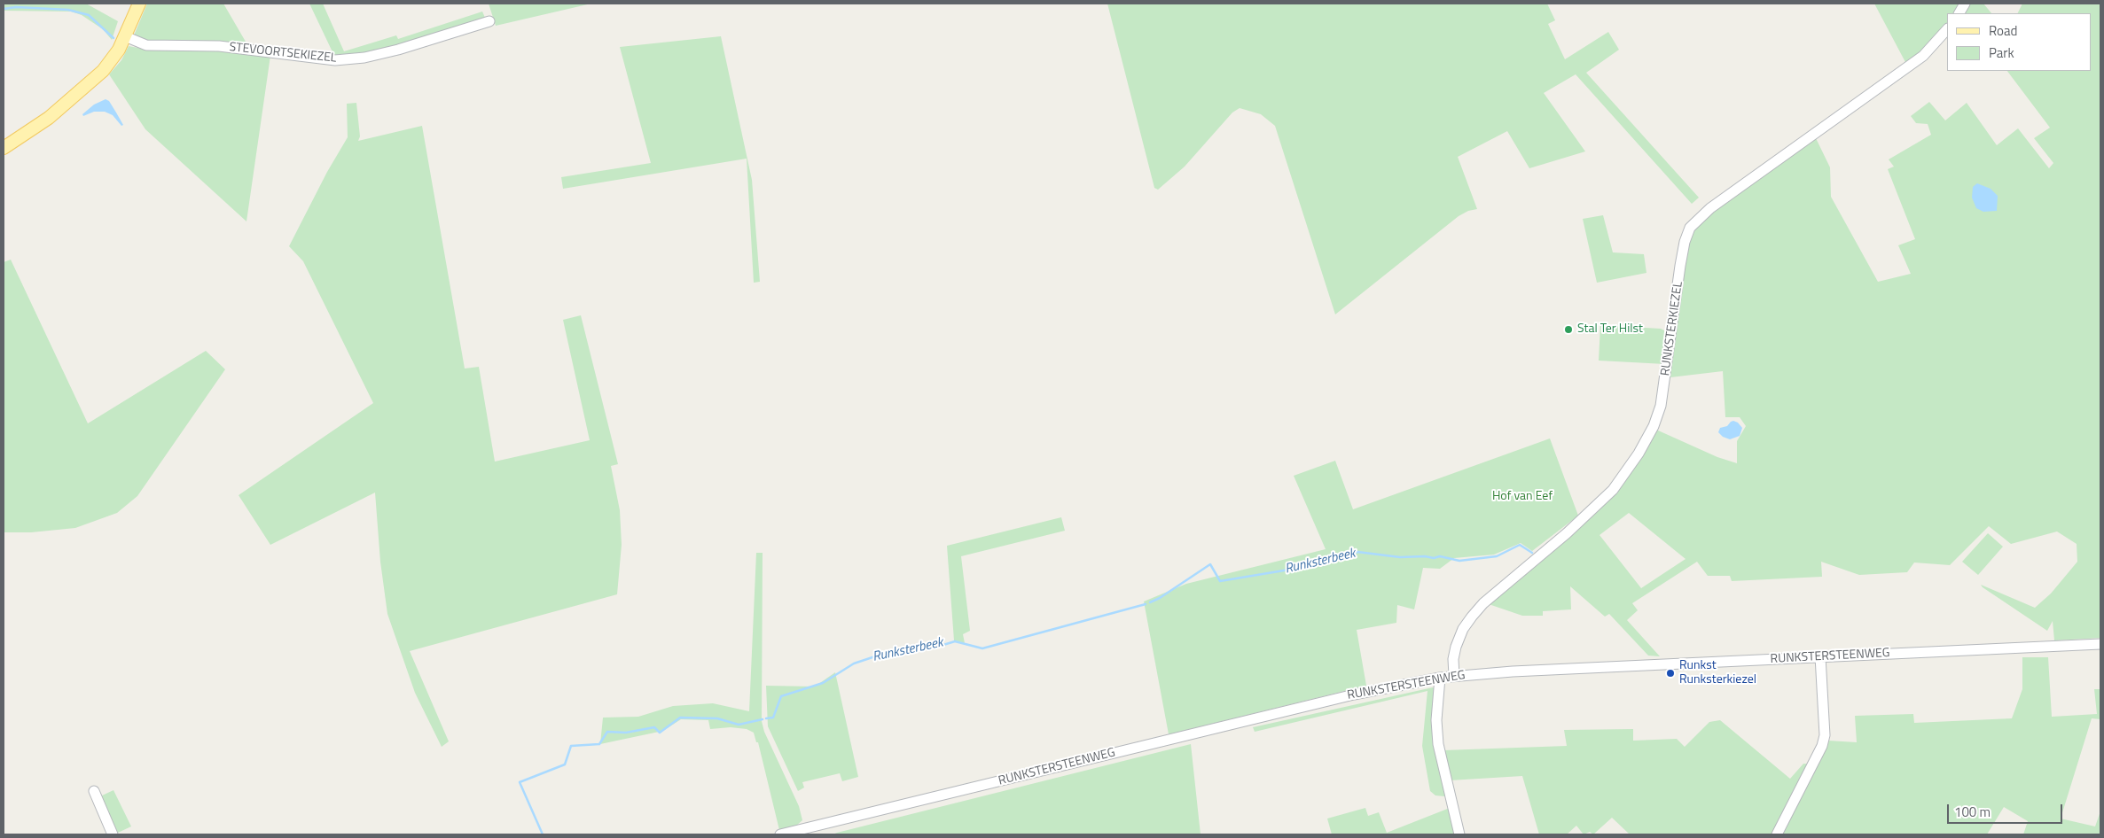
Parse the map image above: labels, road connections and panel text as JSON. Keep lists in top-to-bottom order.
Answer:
{
  "streets": {
    "street": ["STEVOORTSEKIEZEL", "RUNKSTERKIEZEL", "RUNKSTERSTEENWEG"]
  },
  "crossings": [
    ["RUNKSTERKIEZEL", "RUNKSTERSTEENWEG"]
  ],
  "water": ["Runksterbeek"],
  "parks": ["Hof van Eef"],
  "places": ["Stal Ter Hilst", "Runkst Runksterkiezel"],
  "legend": ["Road", "Park"],
  "scale_bar": "100 m"
}
